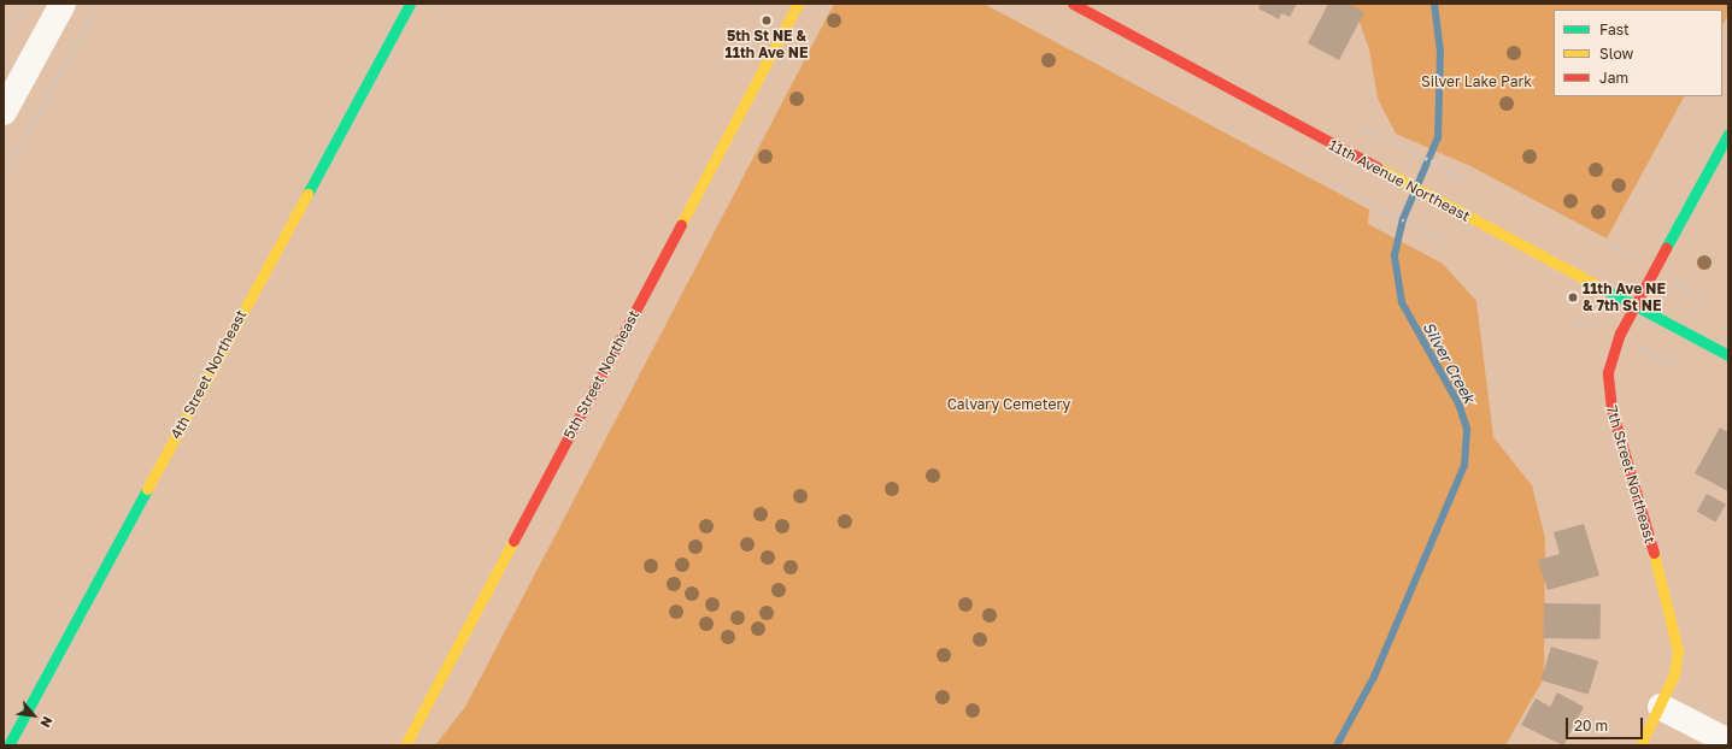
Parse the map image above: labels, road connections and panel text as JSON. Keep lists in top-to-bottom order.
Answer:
{
  "streets": {
    "street": [
      "11th Avenue Northeast",
      "4th Street Northeast",
      "5th Street Northeast",
      "7th Street Northeast"
    ]
  },
  "crossings": [
    ["11th Avenue Northeast", "7th Street Northeast"]
  ],
  "water": ["Silver Creek"],
  "parks": ["Silver Lake Park", "Calvary Cemetery"],
  "places": ["5th St NE & 11th Ave NE", "11th Ave NE & 7th St NE"],
  "legend": ["Fast", "Slow", "Jam"],
  "scale_bar": "20 m",
  "north": "bottom right"
}
